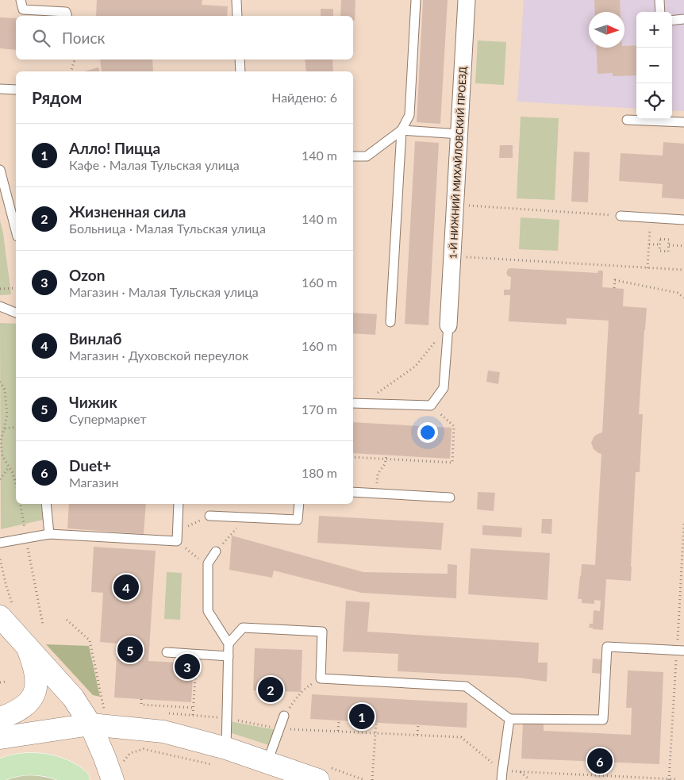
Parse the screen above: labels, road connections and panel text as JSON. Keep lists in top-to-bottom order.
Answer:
{
  "streets": {
    "street": ["1-Й НИЖНИЙ МИХАЙЛОВСКИЙ ПРОЕЗД"]
  },
  "north": "right",
  "page": {
    "map_buttons": ["+", "−"],
    "search": "Поиск",
    "heading": ["Рядом", "Найдено: 6"],
    "list": [
      {
        "mark": "1",
        "name": "Алло! Пицца",
        "note": "Кафе · Малая Тульская улица",
        "value": "140 m"
      },
      {
        "mark": "2",
        "name": "Жизненная сила",
        "note": "Больница · Малая Тульская улица",
        "value": "140 m"
      },
      {
        "mark": "3",
        "name": "Ozon",
        "note": "Магазин · Малая Тульская улица",
        "value": "160 m"
      },
      {
        "mark": "4",
        "name": "Винлаб",
        "note": "Магазин · Духовской переулок",
        "value": "160 m"
      },
      {
        "mark": "5",
        "name": "Чижик",
        "note": "Супермаркет",
        "value": "170 m"
      },
      {
        "mark": "6",
        "name": "Duet+",
        "note": "Магазин",
        "value": "180 m"
      }
    ],
    "pins": [
      "4",
      "5",
      "3",
      "2",
      "1",
      "6"
    ]
  }
}
